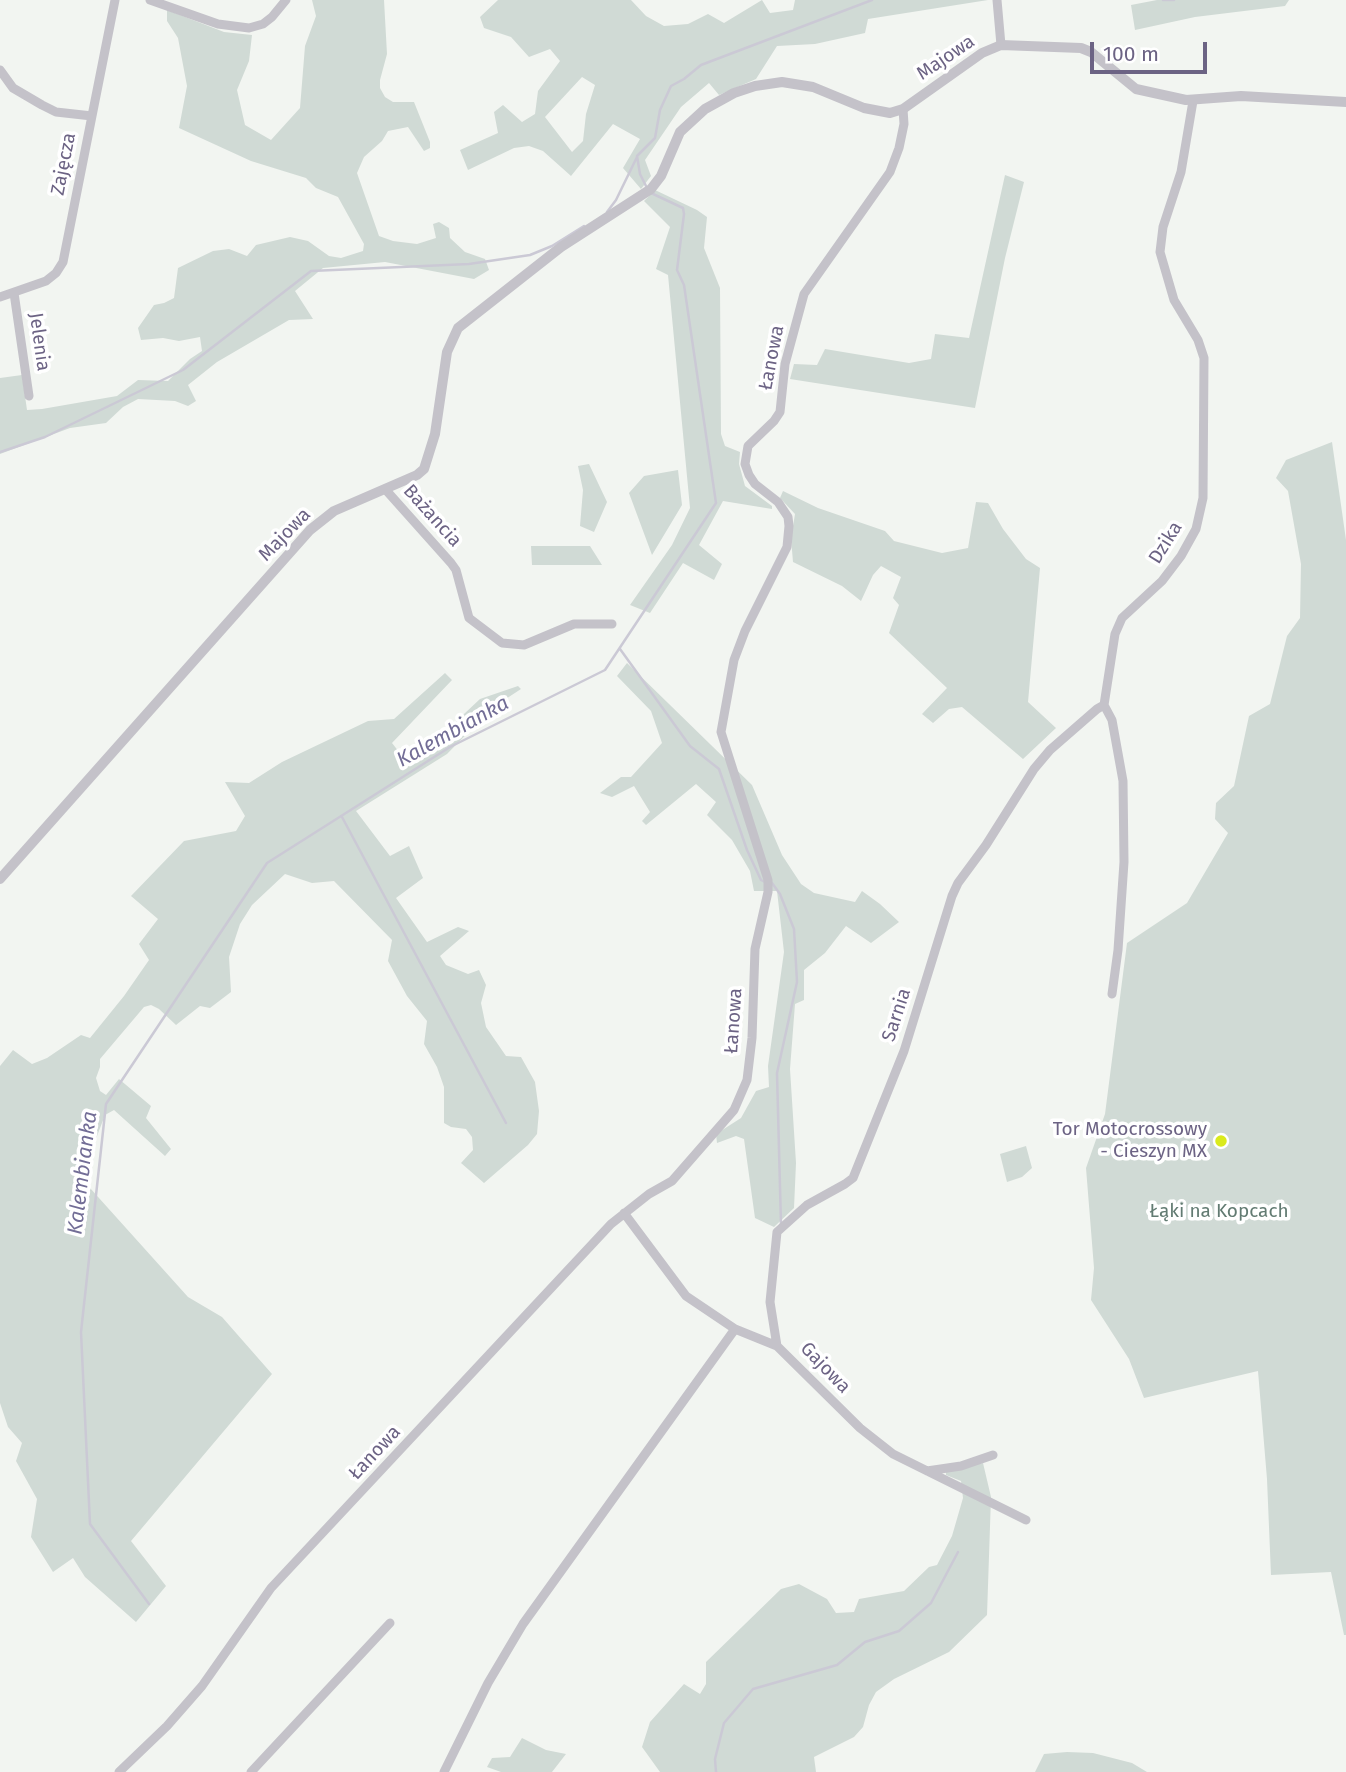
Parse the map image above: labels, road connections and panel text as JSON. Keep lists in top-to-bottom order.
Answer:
{
  "streets": {
    "street": [
      "Majowa",
      "Zajęcza",
      "Jelenia",
      "Łanowa",
      "Bażancia",
      "Dzika",
      "Sarnia",
      "Gajowa"
    ]
  },
  "crossings": [
    ["Majowa", "Łanowa"],
    ["Majowa", "Bażancia"],
    ["Majowa", "Dzika"],
    ["Zajęcza", "Jelenia"],
    ["Łanowa", "Gajowa"],
    ["Dzika", "Sarnia"],
    ["Sarnia", "Gajowa"]
  ],
  "water": ["Kalembianka"],
  "parks": ["Łąki na Kopcach"],
  "places": ["Tor Motocrossowy - Cieszyn MX"],
  "scale_bar": "100 m"
}
